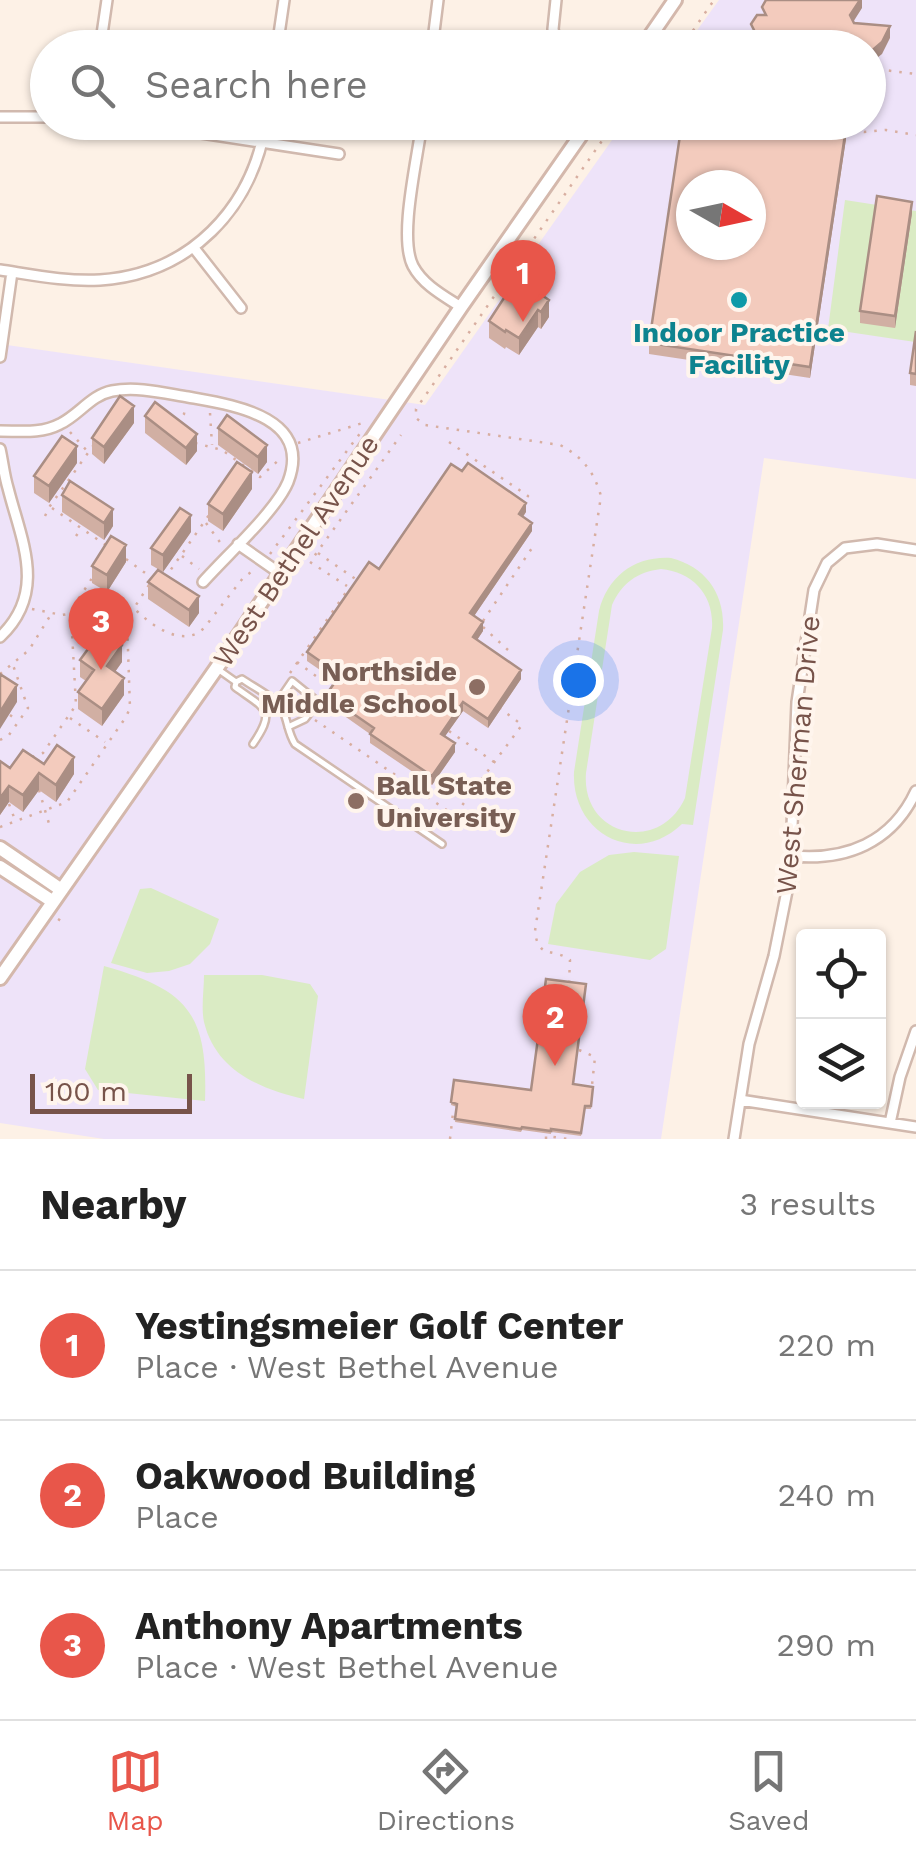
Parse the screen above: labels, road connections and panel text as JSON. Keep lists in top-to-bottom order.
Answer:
{
  "streets": {
    "main road": ["West Bethel Avenue"],
    "street": ["West Sherman Drive"]
  },
  "places": ["Indoor Practice Facility", "Northside Middle School", "Ball State University"],
  "scale_bar": "100 m",
  "north": "right",
  "page": {
    "search": "Search here",
    "pins": ["1", "3", "2"],
    "scale": "100 m",
    "heading": ["Nearby", "3 results"],
    "list": [
      {
        "mark": "1",
        "name": "Yestingsmeier Golf Center",
        "note": "Place · West Bethel Avenue",
        "value": "220 m"
      },
      {
        "mark": "2",
        "name": "Oakwood Building",
        "note": "Place",
        "value": "240 m"
      },
      {
        "mark": "3",
        "name": "Anthony Apartments",
        "note": "Place · West Bethel Avenue",
        "value": "290 m"
      }
    ],
    "nav": ["Map", "Directions", "Saved"]
  }
}
